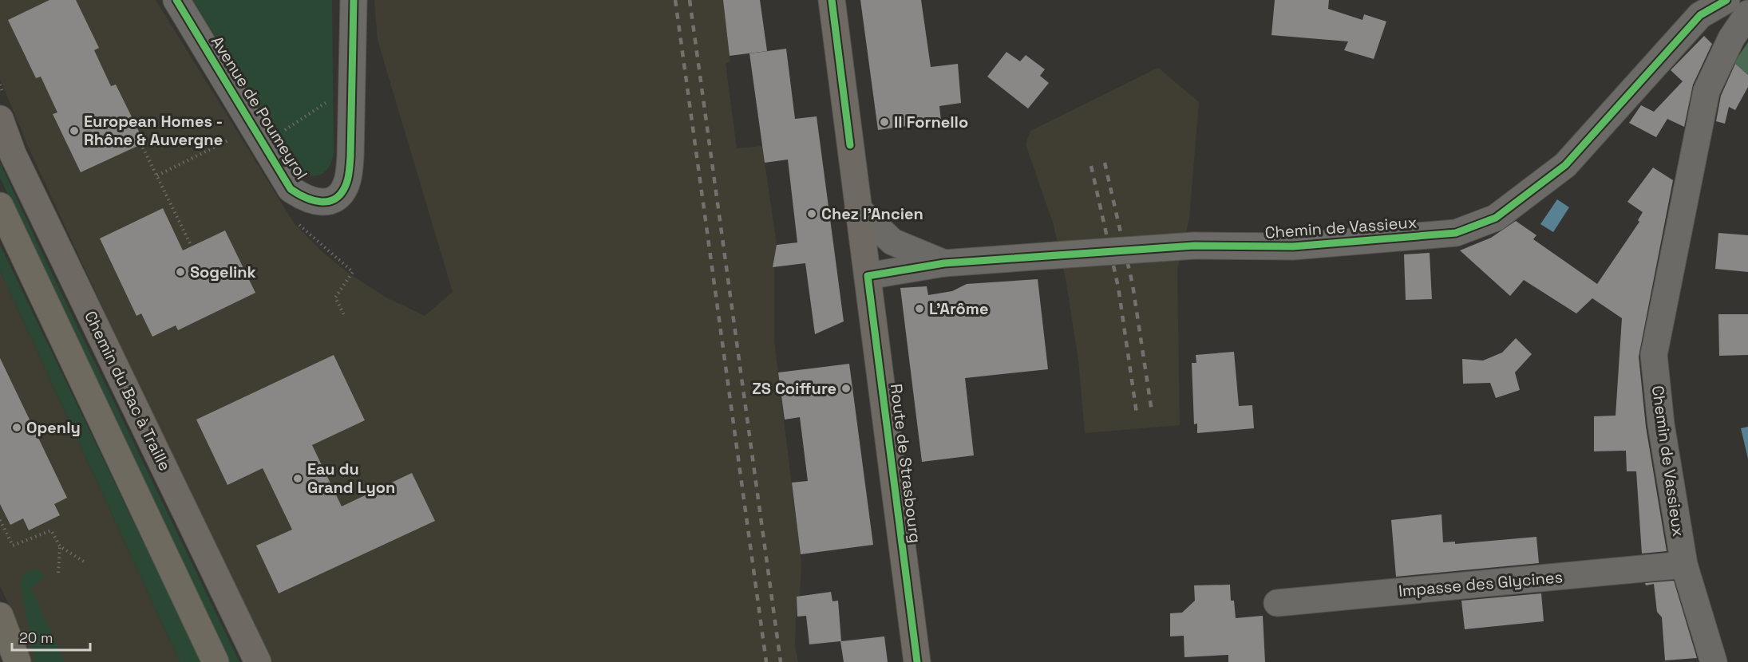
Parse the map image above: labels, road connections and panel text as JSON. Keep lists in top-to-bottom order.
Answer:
{
  "streets": {
    "main road": ["Chemin du Bac à Traille", "Route de Strasbourg"],
    "street": ["Avenue de Poumeyrol", "Chemin de Vassieux", "Impasse des Glycines"]
  },
  "crossings": [
    ["Chemin de Vassieux", "Route de Strasbourg"],
    ["Chemin de Vassieux", "Impasse des Glycines"]
  ],
  "places": [
    "Il Fornello",
    "European Homes - Rhône & Auvergne",
    "Chez l'Ancien",
    "Sogelink",
    "L'Arôme",
    "ZS Coiffure",
    "Openly",
    "Eau du Grand Lyon"
  ],
  "scale_bar": "20 m"
}
